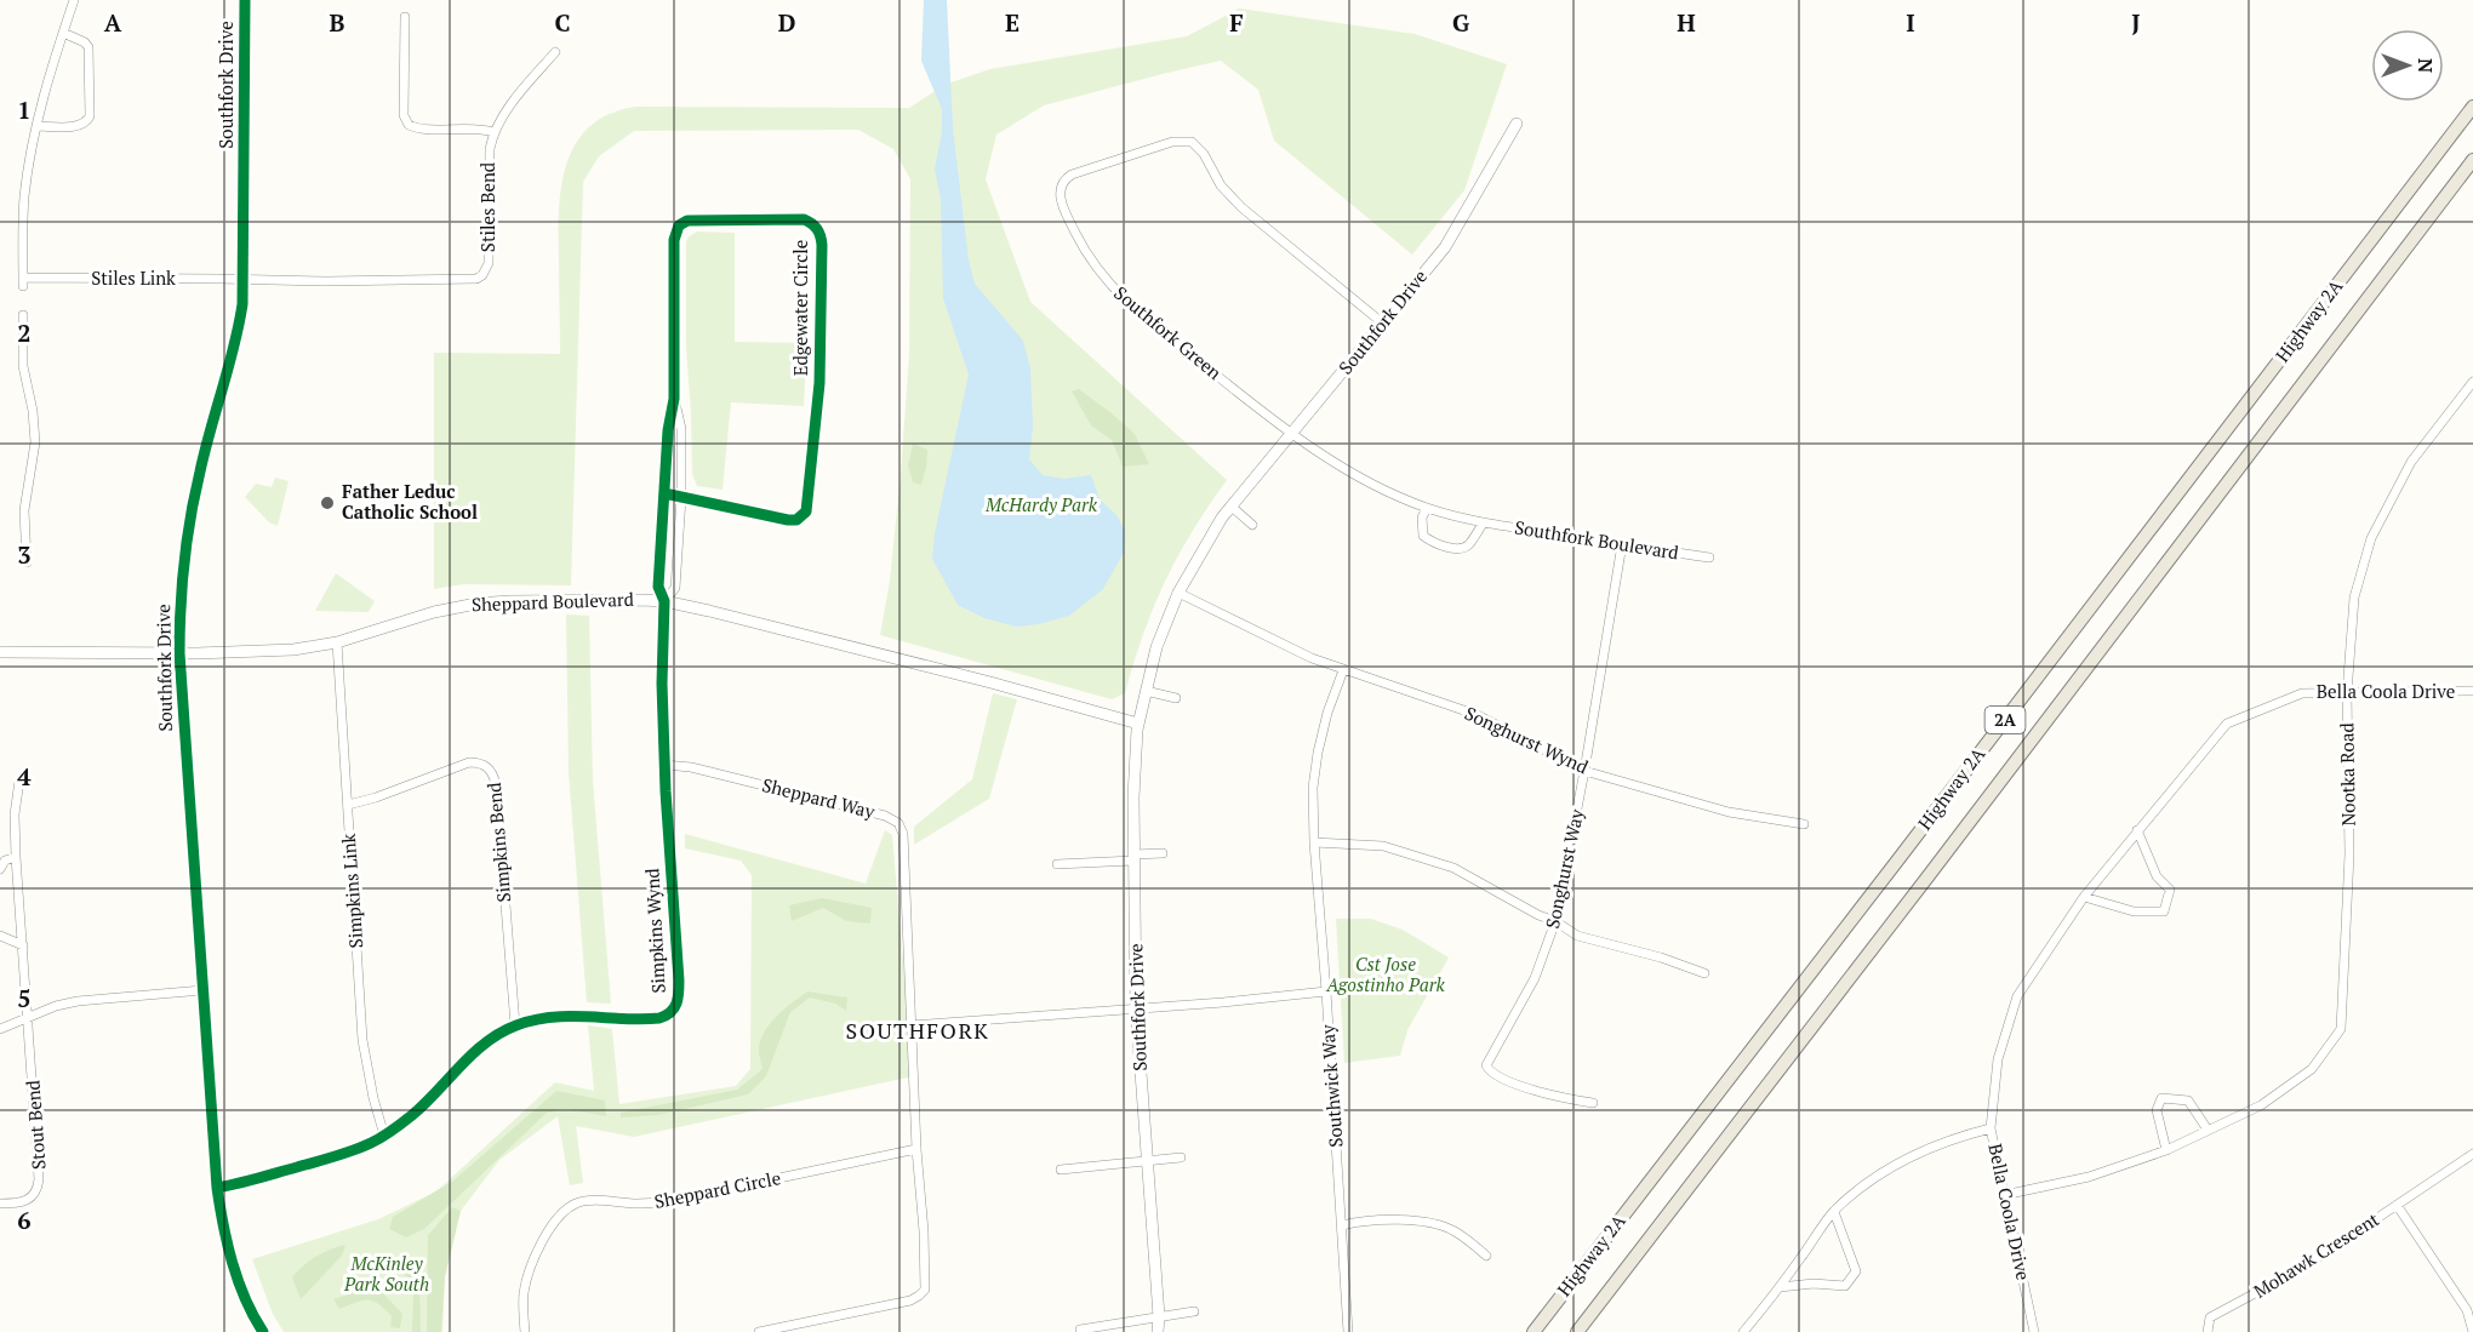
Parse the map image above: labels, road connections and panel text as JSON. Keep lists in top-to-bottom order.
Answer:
{
  "streets": {
    "main road": ["Highway 2A", "2A"],
    "street": [
      "Southfork Drive",
      "Stiles Bend",
      "Stiles Link",
      "Edgewater Circle",
      "Southfork Green",
      "Southfork Boulevard",
      "Sheppard Boulevard",
      "Bella Coola Drive",
      "Songhurst Wynd",
      "Nootka Road",
      "Sheppard Way",
      "Simpkins Bend",
      "Songhurst Way",
      "Simpkins Link",
      "Simpkins Wynd",
      "Southwick Way",
      "Stout Bend",
      "Sheppard Circle",
      "Mohawk Crescent"
    ]
  },
  "crossings": [
    ["Southfork Drive", "Stiles Bend"],
    ["Southfork Drive", "Stiles Link"],
    ["Southfork Drive", "Southfork Green"],
    ["Southfork Drive", "Southfork Boulevard"],
    ["Southfork Drive", "Sheppard Boulevard"],
    ["Southfork Drive", "Songhurst Wynd"],
    ["Southfork Drive", "Simpkins Wynd"],
    ["Stiles Bend", "Stiles Link"],
    ["Southfork Green", "Southfork Boulevard"],
    ["Southfork Boulevard", "Songhurst Way"],
    ["Sheppard Boulevard", "Simpkins Link"],
    ["Sheppard Boulevard", "Simpkins Wynd"],
    ["Bella Coola Drive", "Nootka Road"],
    ["Songhurst Wynd", "Songhurst Way"],
    ["Songhurst Wynd", "Southwick Way"],
    ["Sheppard Way", "Simpkins Wynd"],
    ["Simpkins Bend", "Simpkins Link"],
    ["Simpkins Bend", "Simpkins Wynd"],
    ["Simpkins Link", "Simpkins Wynd"]
  ],
  "districts": ["SOUTHFORK"],
  "parks": ["McHardy Park", "Cst Jose Agostinho Park", "McKinley Park South"],
  "places": ["Father Leduc Catholic School"],
  "north": "right",
  "grid": {
    "columns": [
      "A",
      "B",
      "C",
      "D",
      "E",
      "F",
      "G",
      "H",
      "I",
      "J"
    ],
    "rows": [
      "1",
      "2",
      "3",
      "4",
      "5",
      "6"
    ]
  }
}
